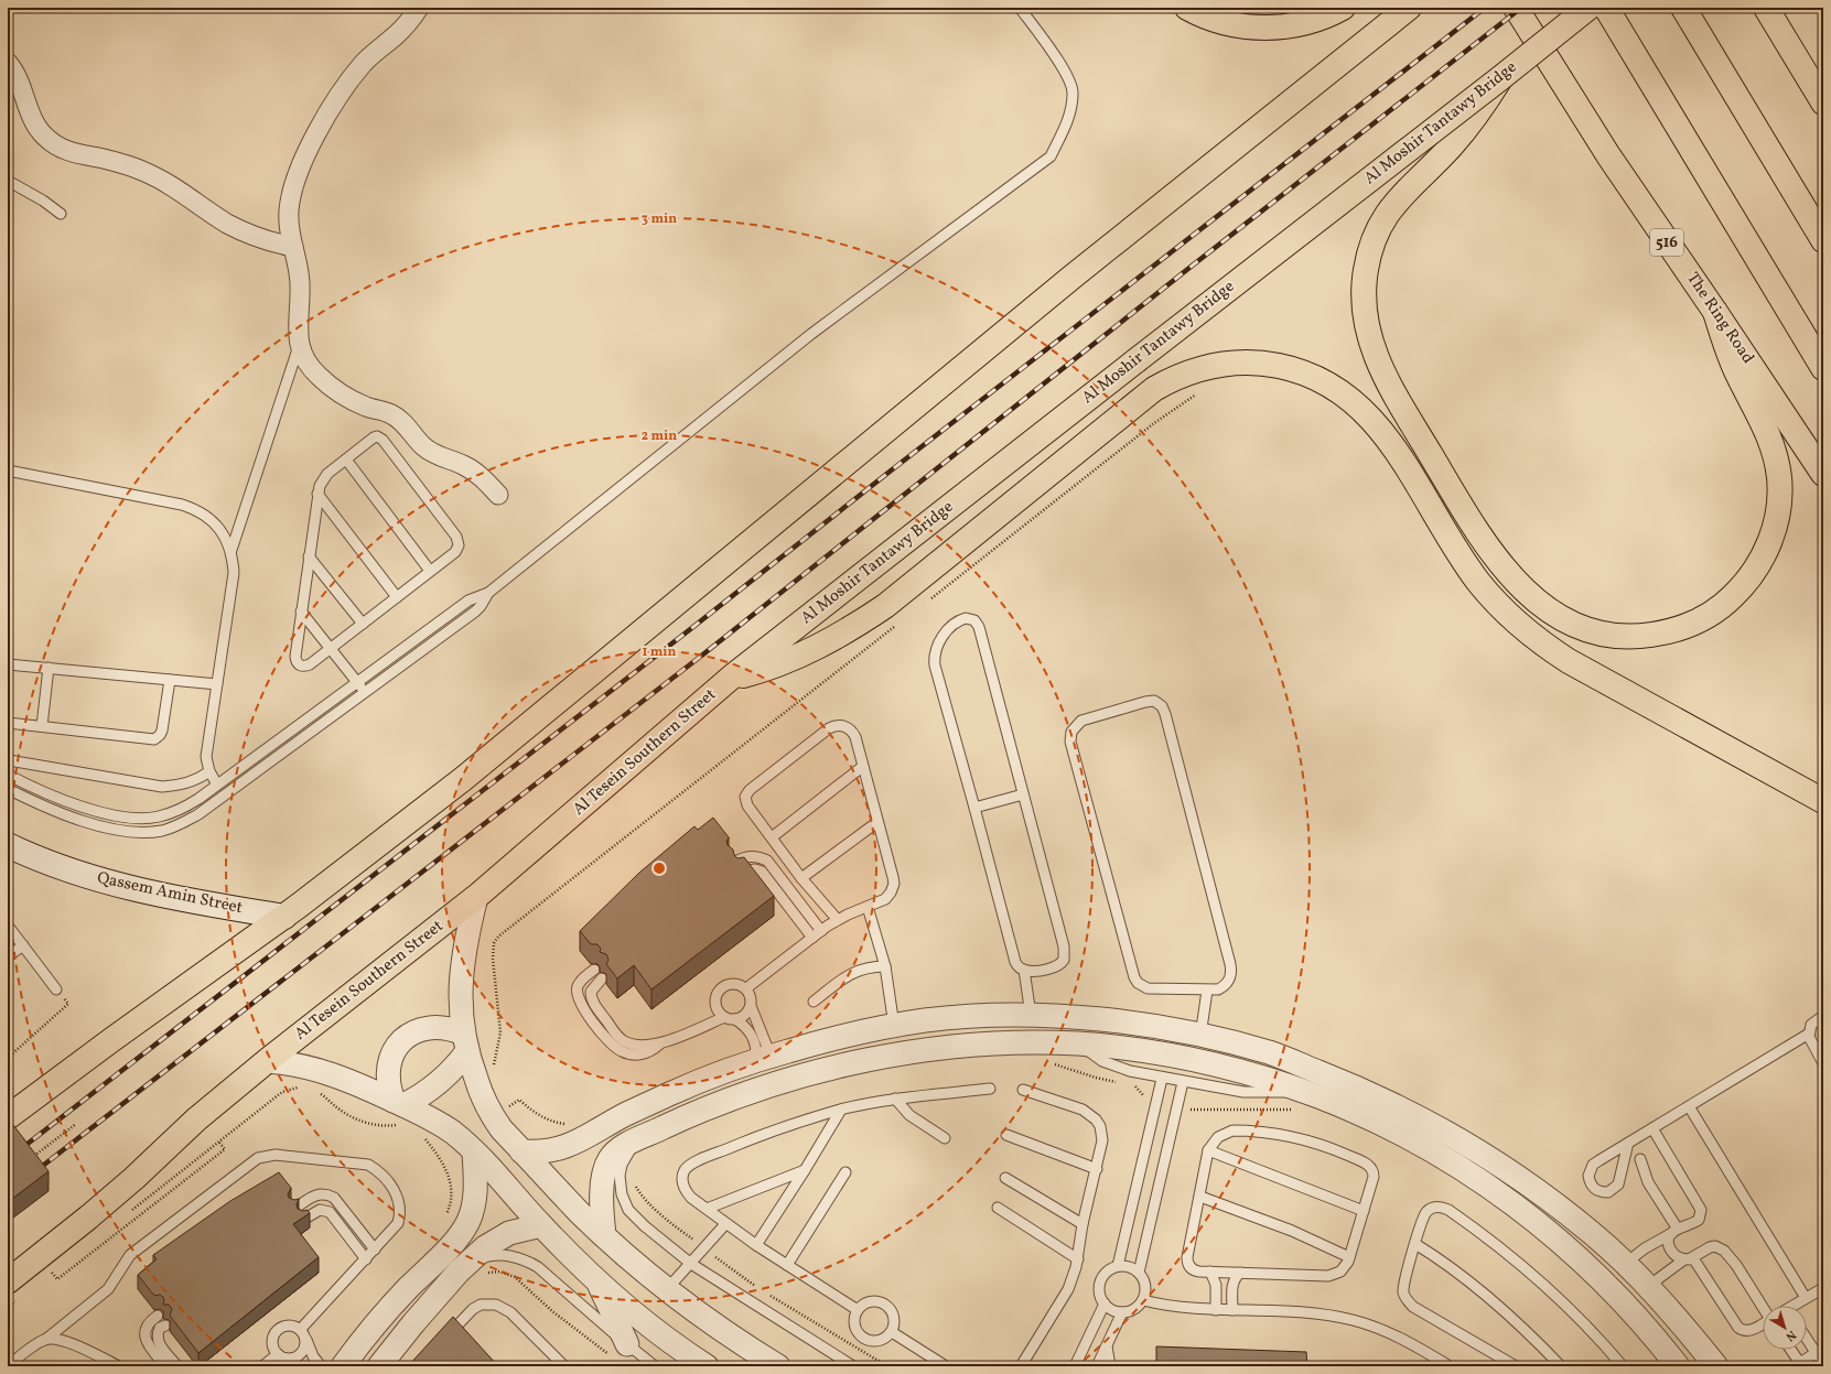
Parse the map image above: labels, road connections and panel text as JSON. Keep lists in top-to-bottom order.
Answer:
{
  "streets": {
    "highway": [
      "Al Moshir Tantawy Bridge",
      "516",
      "The Ring Road",
      "Al Tesein Southern Street"
    ],
    "main road": ["Qassem Amin Street"]
  },
  "crossings": [
    ["Al Moshir Tantawy Bridge", "Al Tesein Southern Street"]
  ],
  "north": "bottom right",
  "rings": ["3 min", "2 min", "1 min"]
}
